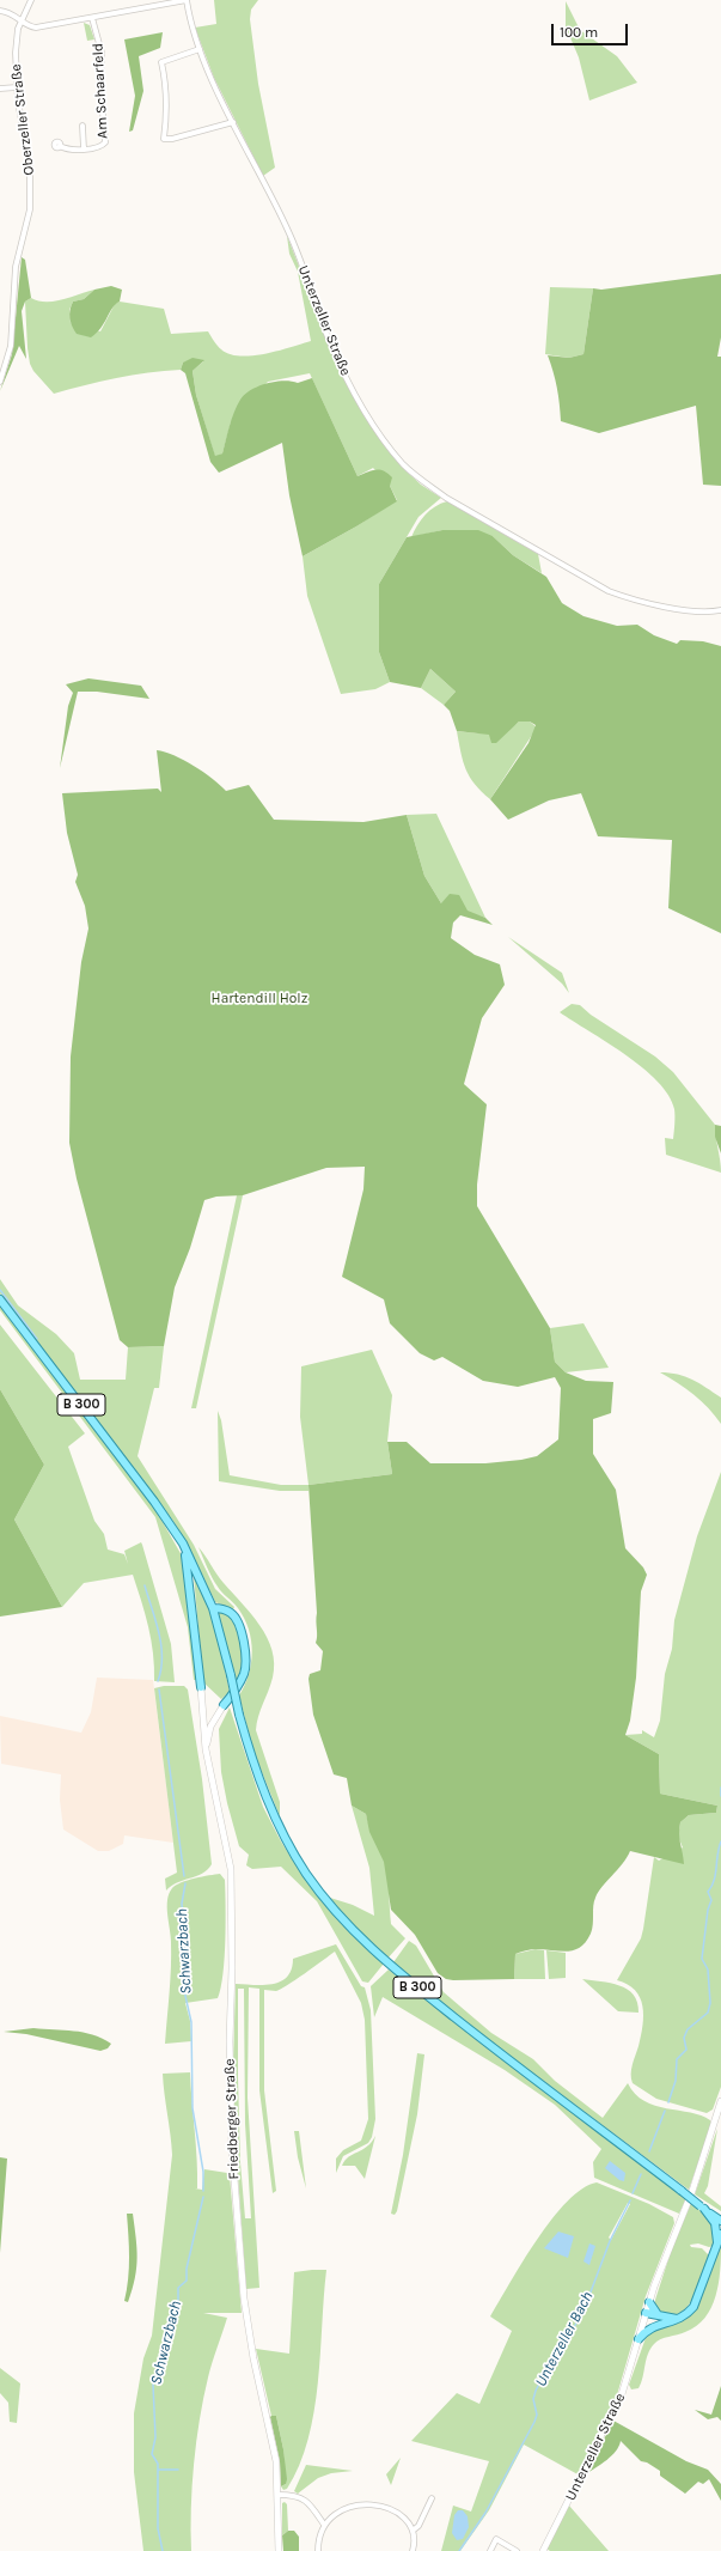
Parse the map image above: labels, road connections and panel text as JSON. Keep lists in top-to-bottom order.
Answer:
{
  "streets": {
    "main road": ["B 300"],
    "street": [
      "Am Schaarfeld",
      "Oberzeller Straße",
      "Unterzeller Straße",
      "Friedberger Straße"
    ]
  },
  "water": ["Schwarzbach", "Unterzeller Bach"],
  "parks": ["Hartendill Holz"],
  "scale_bar": "100 m"
}
